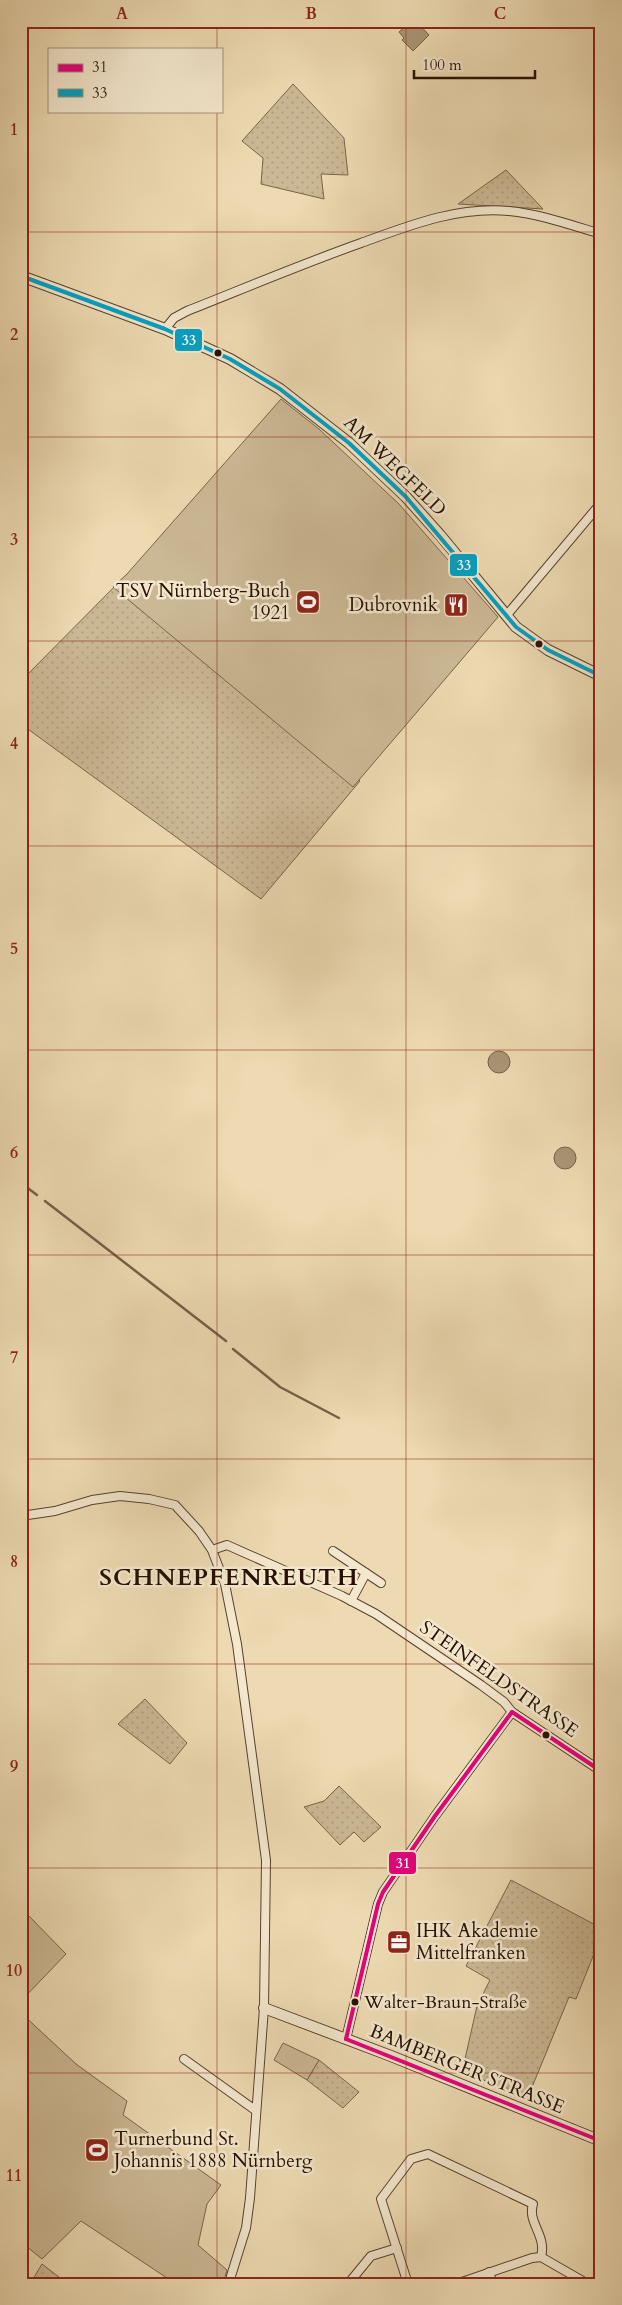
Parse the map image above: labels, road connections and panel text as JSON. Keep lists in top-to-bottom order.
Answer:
{
  "streets": {
    "street": ["AM WEGFELD", "STEINFELDSTRASSE", "BAMBERGER STRASSE"]
  },
  "districts": ["SCHNEPFENREUTH"],
  "places": {
    "sports": ["TSV Nürnberg-Buch 1921", "Turnerbund St. Johannis 1888 Nürnberg"],
    "restaurant": ["Dubrovnik"],
    "office": ["IHK Akademie Mittelfranken"],
    "other": ["Walter-Braun-Straße"]
  },
  "lines": ["transit line 33", "transit line 31"],
  "legend": ["31", "33"],
  "scale_bar": "100 m",
  "grid": {
    "columns": ["A", "B", "C"],
    "rows": [
      "1",
      "2",
      "3",
      "4",
      "5",
      "6",
      "7",
      "8",
      "9",
      "10",
      "11"
    ]
  }
}
